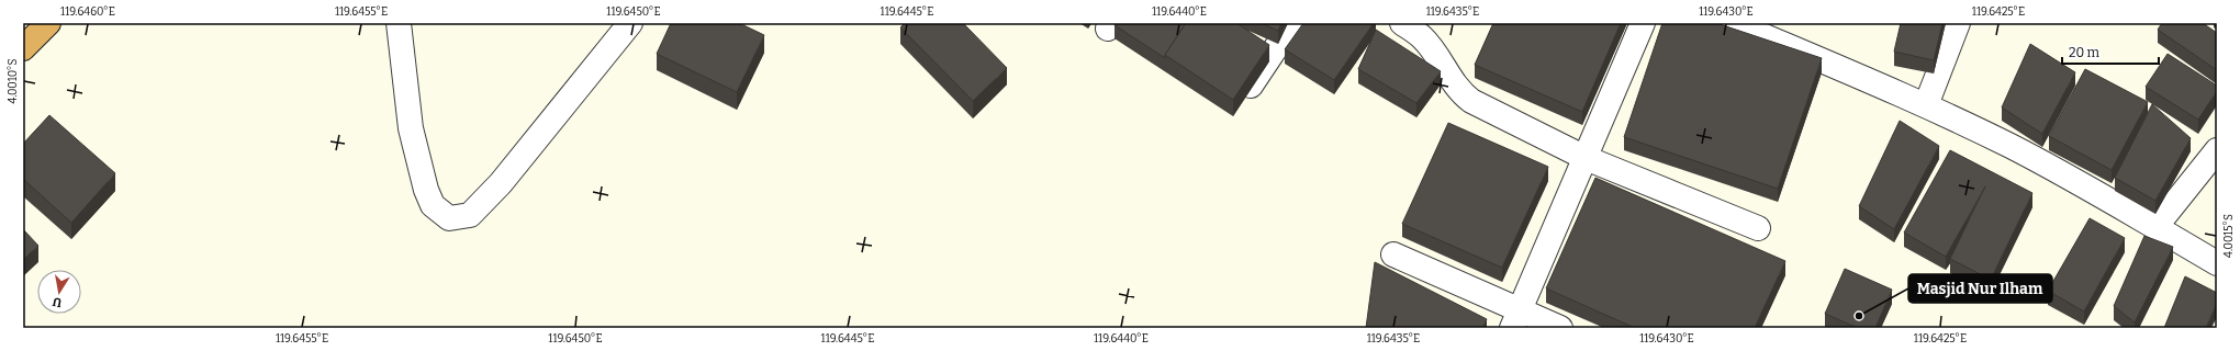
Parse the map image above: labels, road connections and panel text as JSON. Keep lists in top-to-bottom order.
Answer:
{
  "places": ["Masjid Nur Ilham"],
  "scale_bar": "20 m",
  "north": "bottom",
  "coordinates": [
    "119.6460°E",
    "119.6455°E",
    "119.6450°E",
    "119.6445°E",
    "119.6440°E",
    "119.6435°E",
    "119.6430°E",
    "119.6425°E",
    "4.0010°S",
    "4.0015°S"
  ]
}
